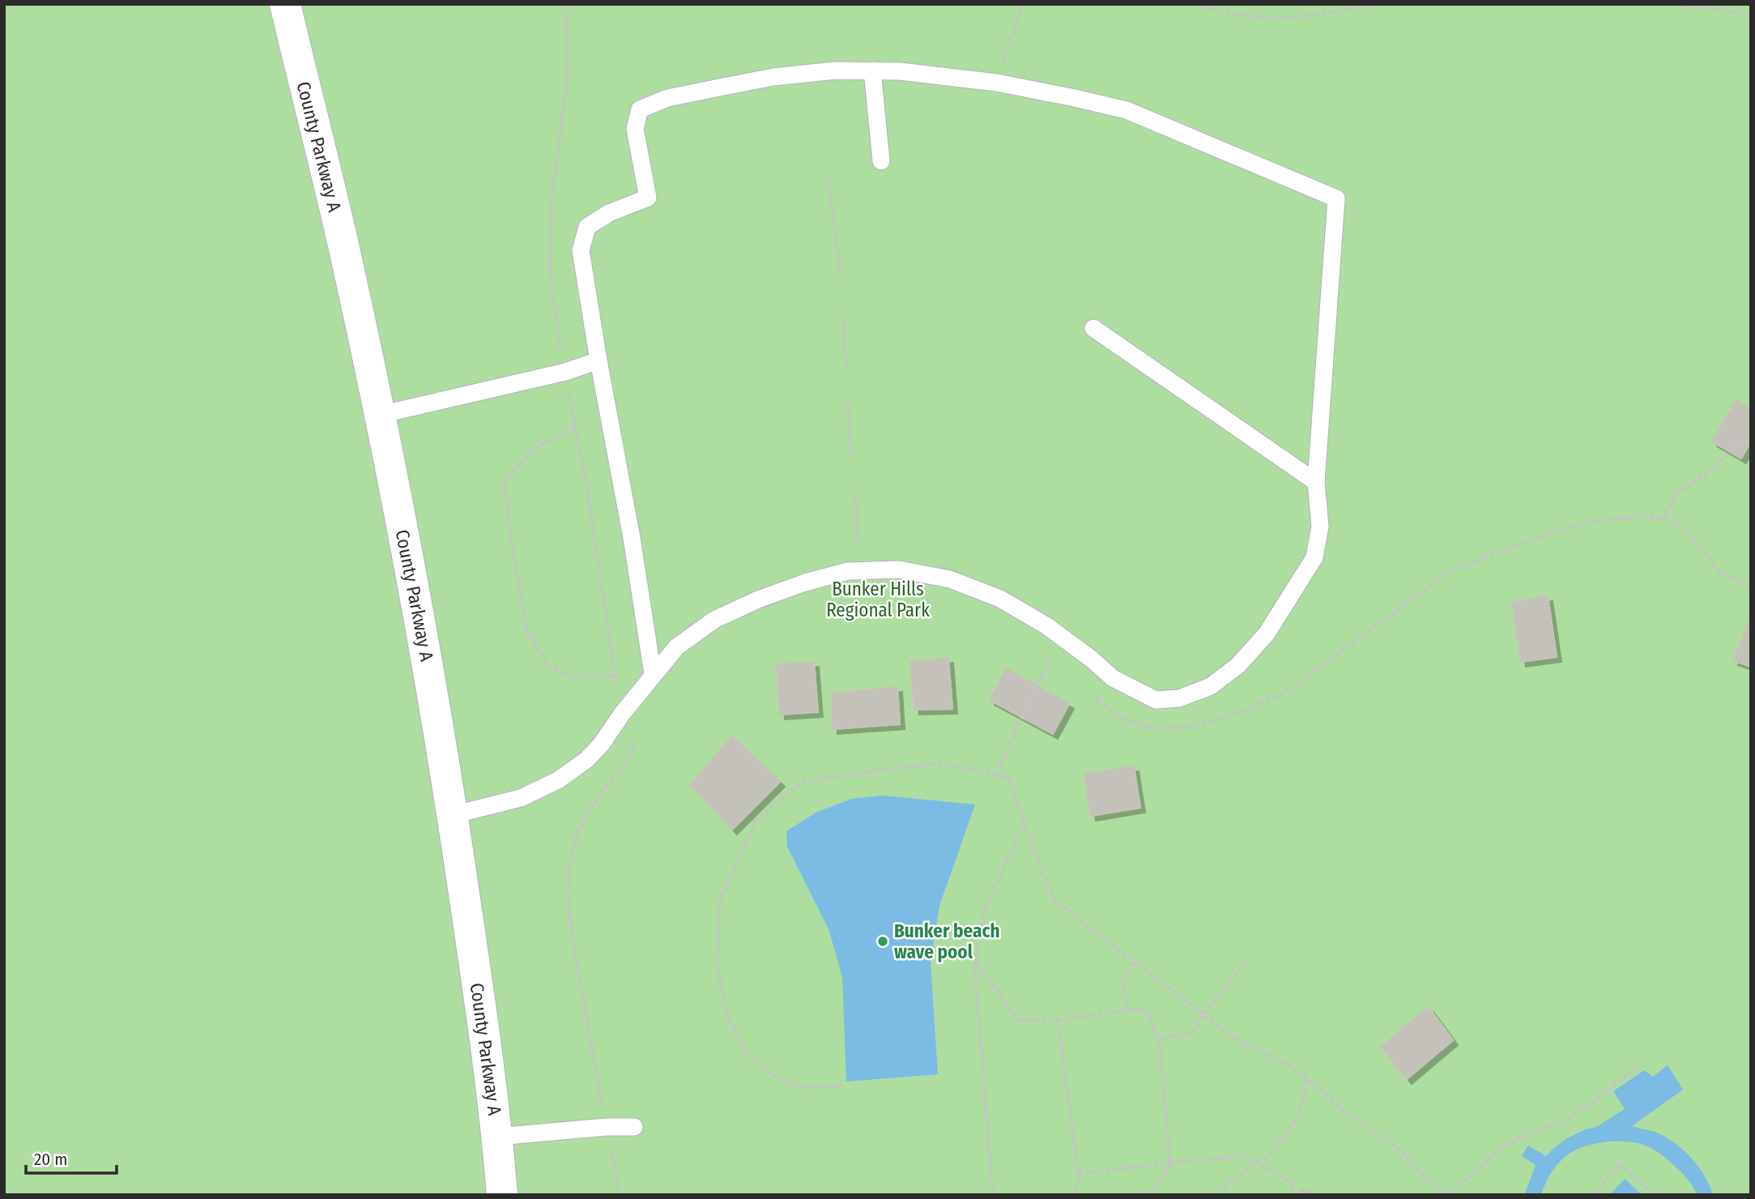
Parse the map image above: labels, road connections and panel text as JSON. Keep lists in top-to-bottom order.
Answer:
{
  "streets": {
    "street": ["County Parkway A"]
  },
  "parks": ["Bunker Hills Regional Park"],
  "places": ["Bunker beach wave pool"],
  "scale_bar": "20 m"
}
